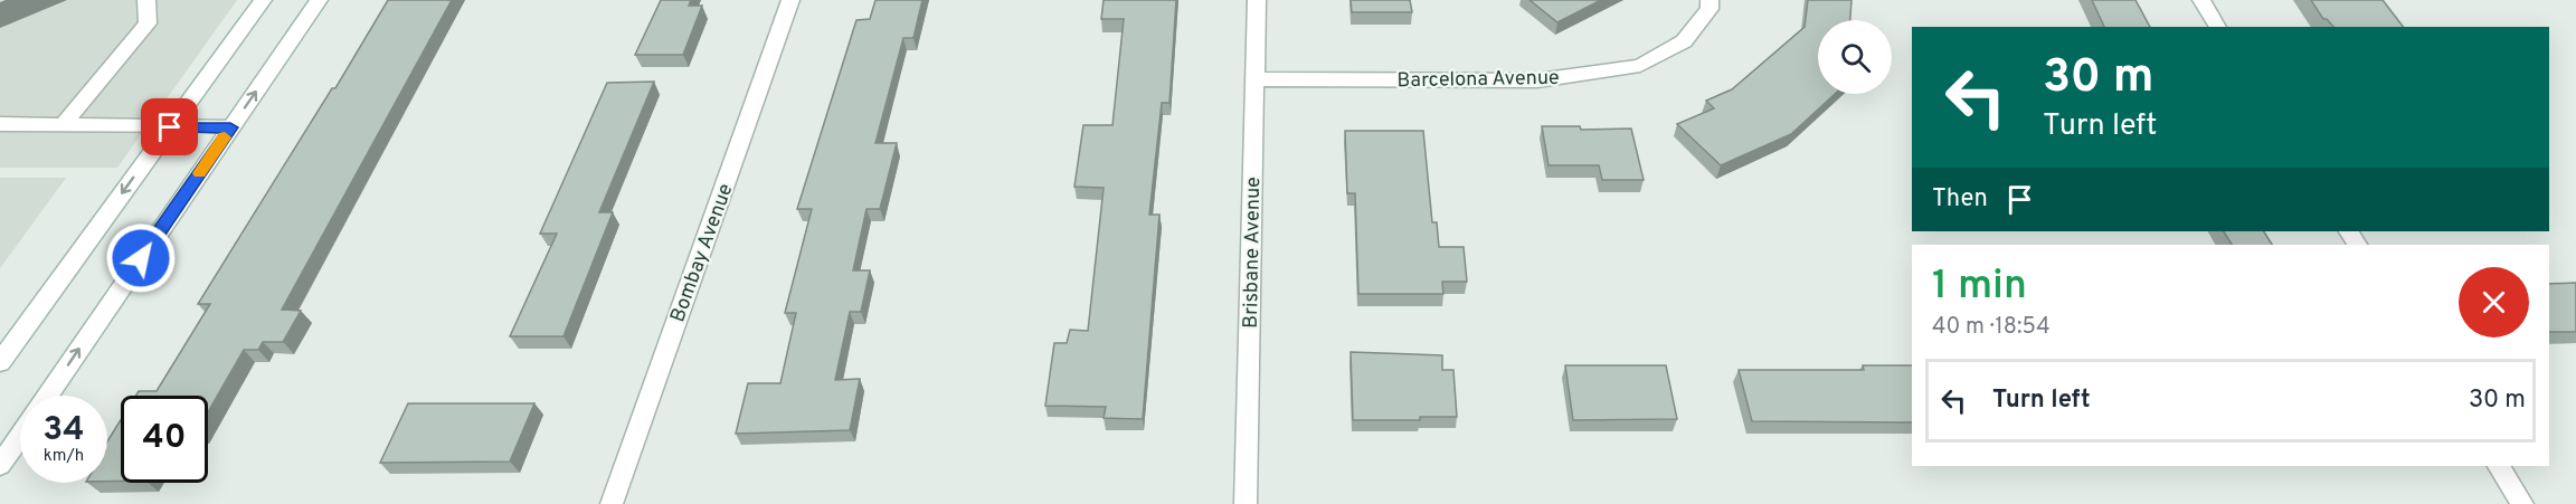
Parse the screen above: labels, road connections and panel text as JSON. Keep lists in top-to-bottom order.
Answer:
{
  "streets": {
    "street": ["Barcelona Avenue", "Bombay Avenue", "Brisbane Avenue"]
  },
  "crossings": [
    ["Barcelona Avenue", "Brisbane Avenue"]
  ],
  "page": {
    "turn": ["30 m", "Turn left"],
    "then": "Then",
    "heading": ["1 min", "40 m · 18:54"],
    "list": [
      {
        "name": "Turn left",
        "value": "30 m"
      }
    ],
    "speed": "34 km/h",
    "limit": "40"
  }
}
